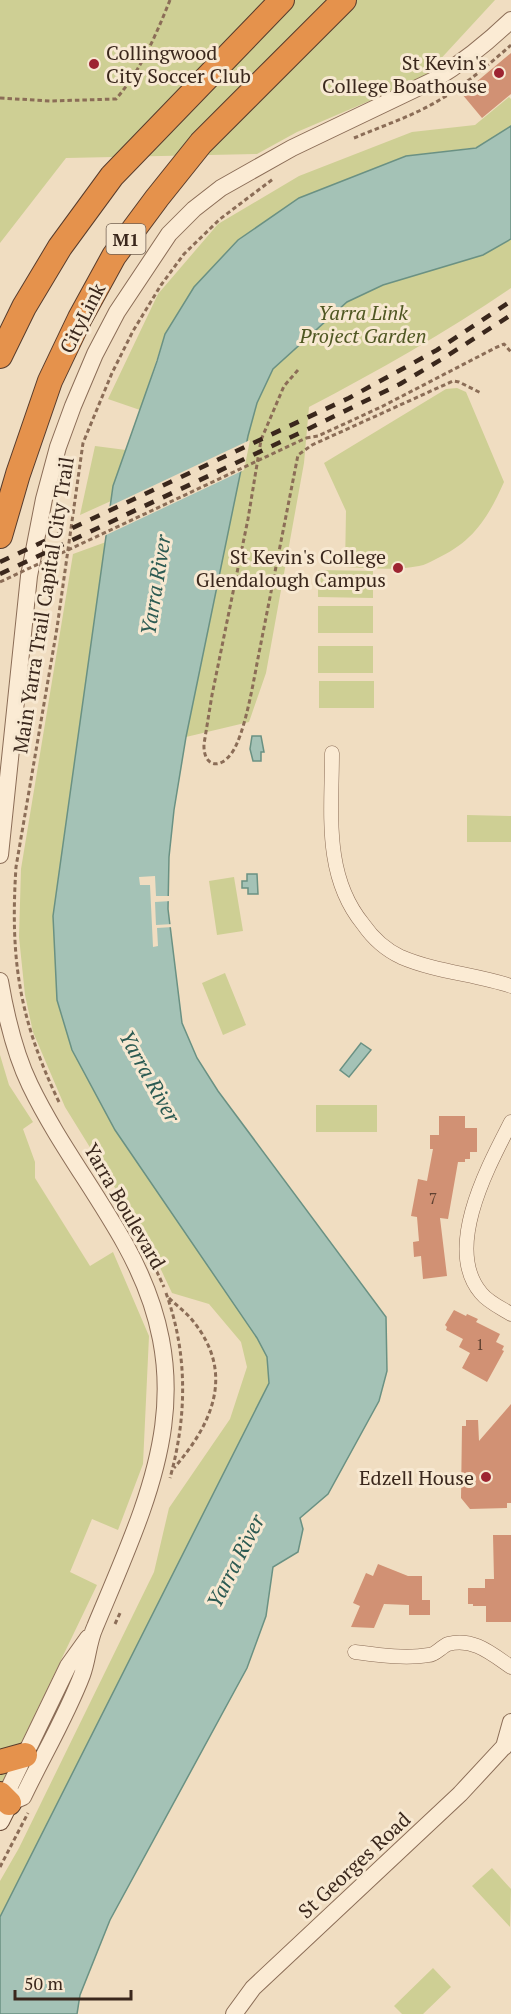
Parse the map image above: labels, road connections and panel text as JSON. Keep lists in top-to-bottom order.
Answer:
{
  "streets": {
    "highway": ["M1", "CityLink"],
    "street": ["Yarra Boulevard", "St Georges Road"],
    "path": ["Main Yarra Trail Capital City Trail"]
  },
  "water": ["Yarra River"],
  "parks": ["Yarra Link Project Garden"],
  "places": [
    "Collingwood City Soccer Club",
    "St Kevin's College Boathouse",
    "St Kevin's College Glendalough Campus",
    "Edzell House"
  ],
  "house_numbers": ["7", "1"],
  "scale_bar": "50 m"
}
